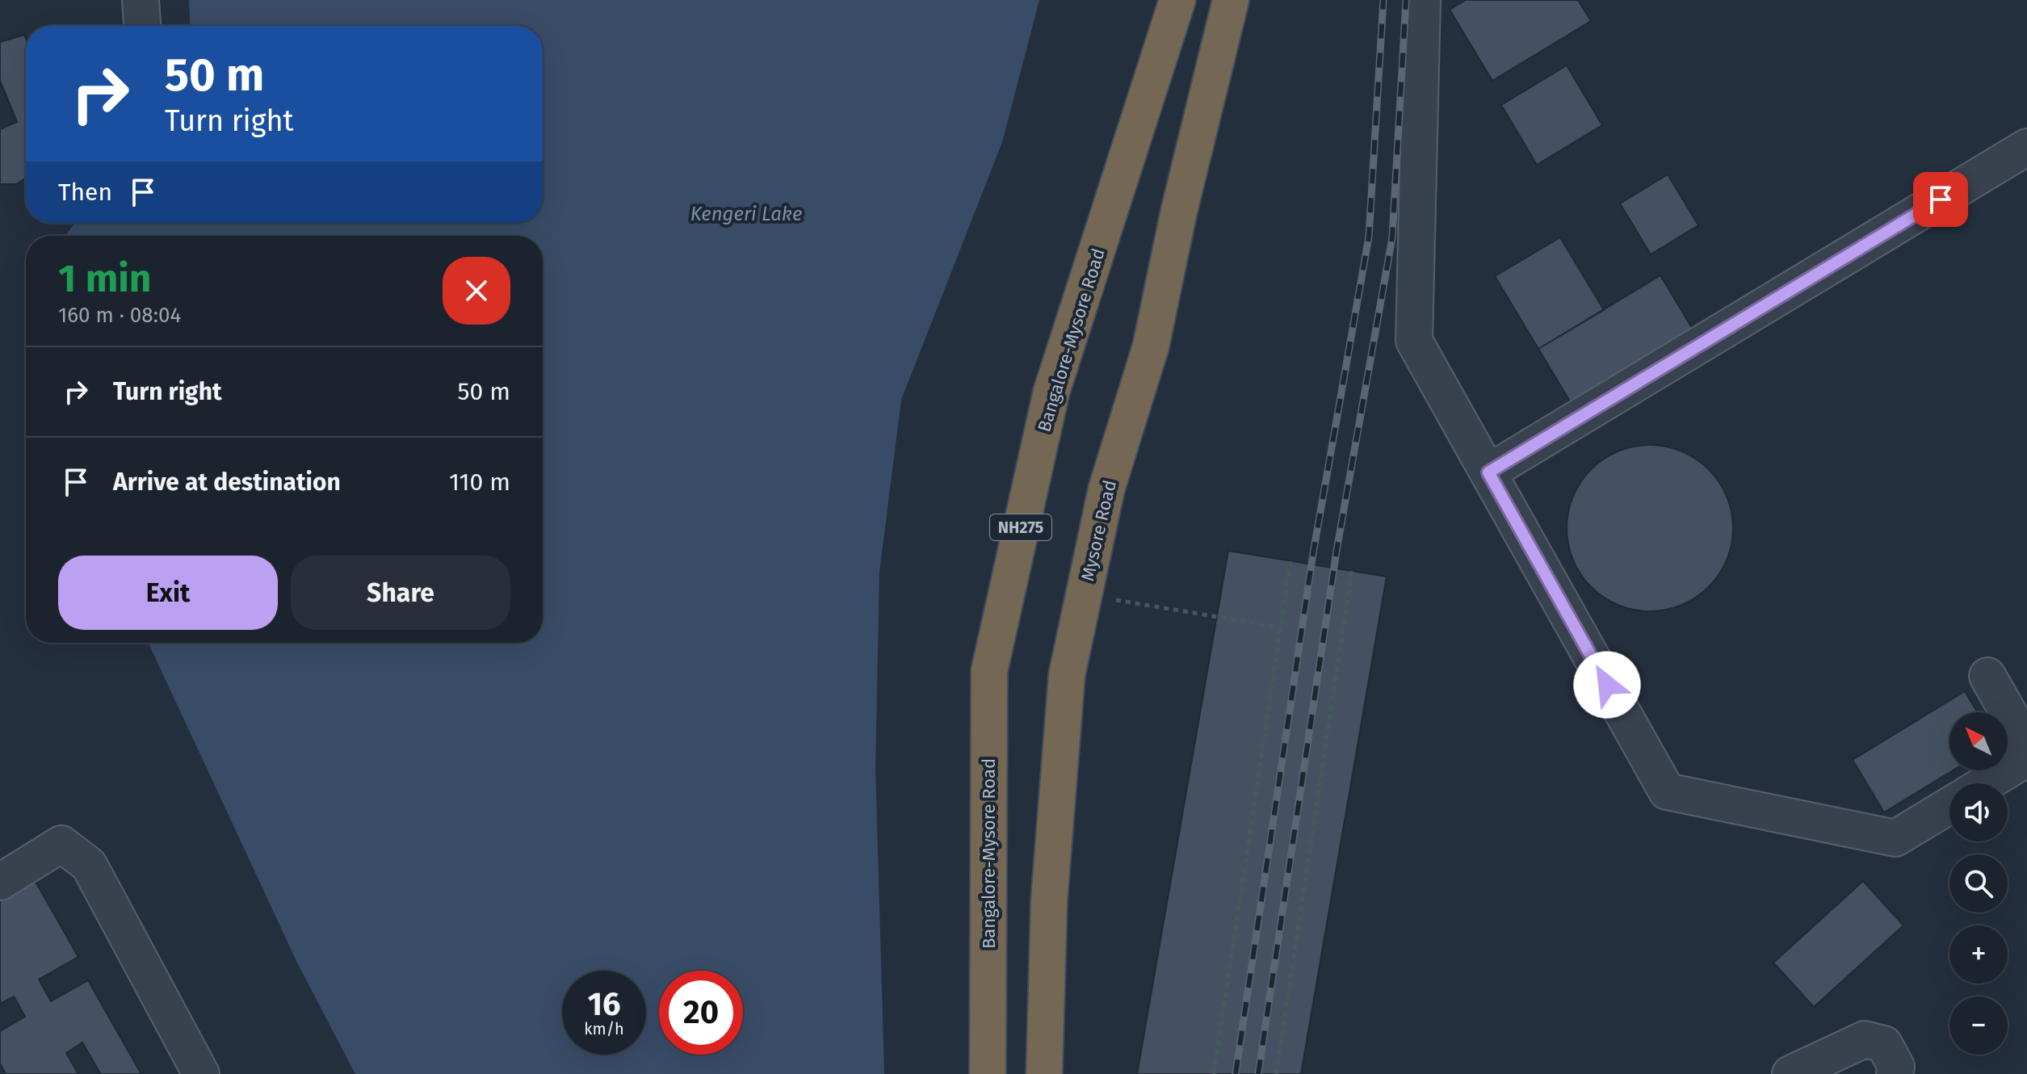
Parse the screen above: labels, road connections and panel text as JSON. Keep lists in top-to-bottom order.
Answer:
{
  "streets": {
    "highway": ["Bangalore-Mysore Road", "NH275", "Mysore Road"]
  },
  "water": ["Kengeri Lake"],
  "north": "top left",
  "page": {
    "turn": ["50 m", "Turn right"],
    "then": "Then",
    "heading": ["1 min", "160 m · 08:04"],
    "list": [
      {
        "name": "Turn right",
        "value": "50 m"
      },
      {
        "name": "Arrive at destination",
        "value": "110 m"
      }
    ],
    "buttons": ["Exit", "Share"],
    "map_buttons": ["+", "−"],
    "speed": "16 km/h",
    "limit": "20"
  }
}
